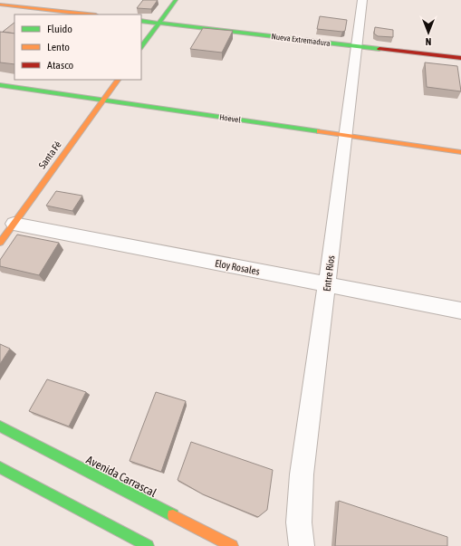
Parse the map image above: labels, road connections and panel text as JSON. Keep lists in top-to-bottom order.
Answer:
{
  "streets": {
    "street": [
      "Nueva Extremadura",
      "Hoevel",
      "Santa Fé",
      "Eloy Rosales",
      "Entre Ríos",
      "Avenida Carrascal"
    ]
  },
  "crossings": [
    ["Nueva Extremadura", "Entre Ríos"],
    ["Hoevel", "Santa Fé"],
    ["Hoevel", "Entre Ríos"],
    ["Santa Fé", "Eloy Rosales"],
    ["Eloy Rosales", "Entre Ríos"]
  ],
  "legend": ["Fluido", "Lento", "Atasco"],
  "north": "bottom"
}
